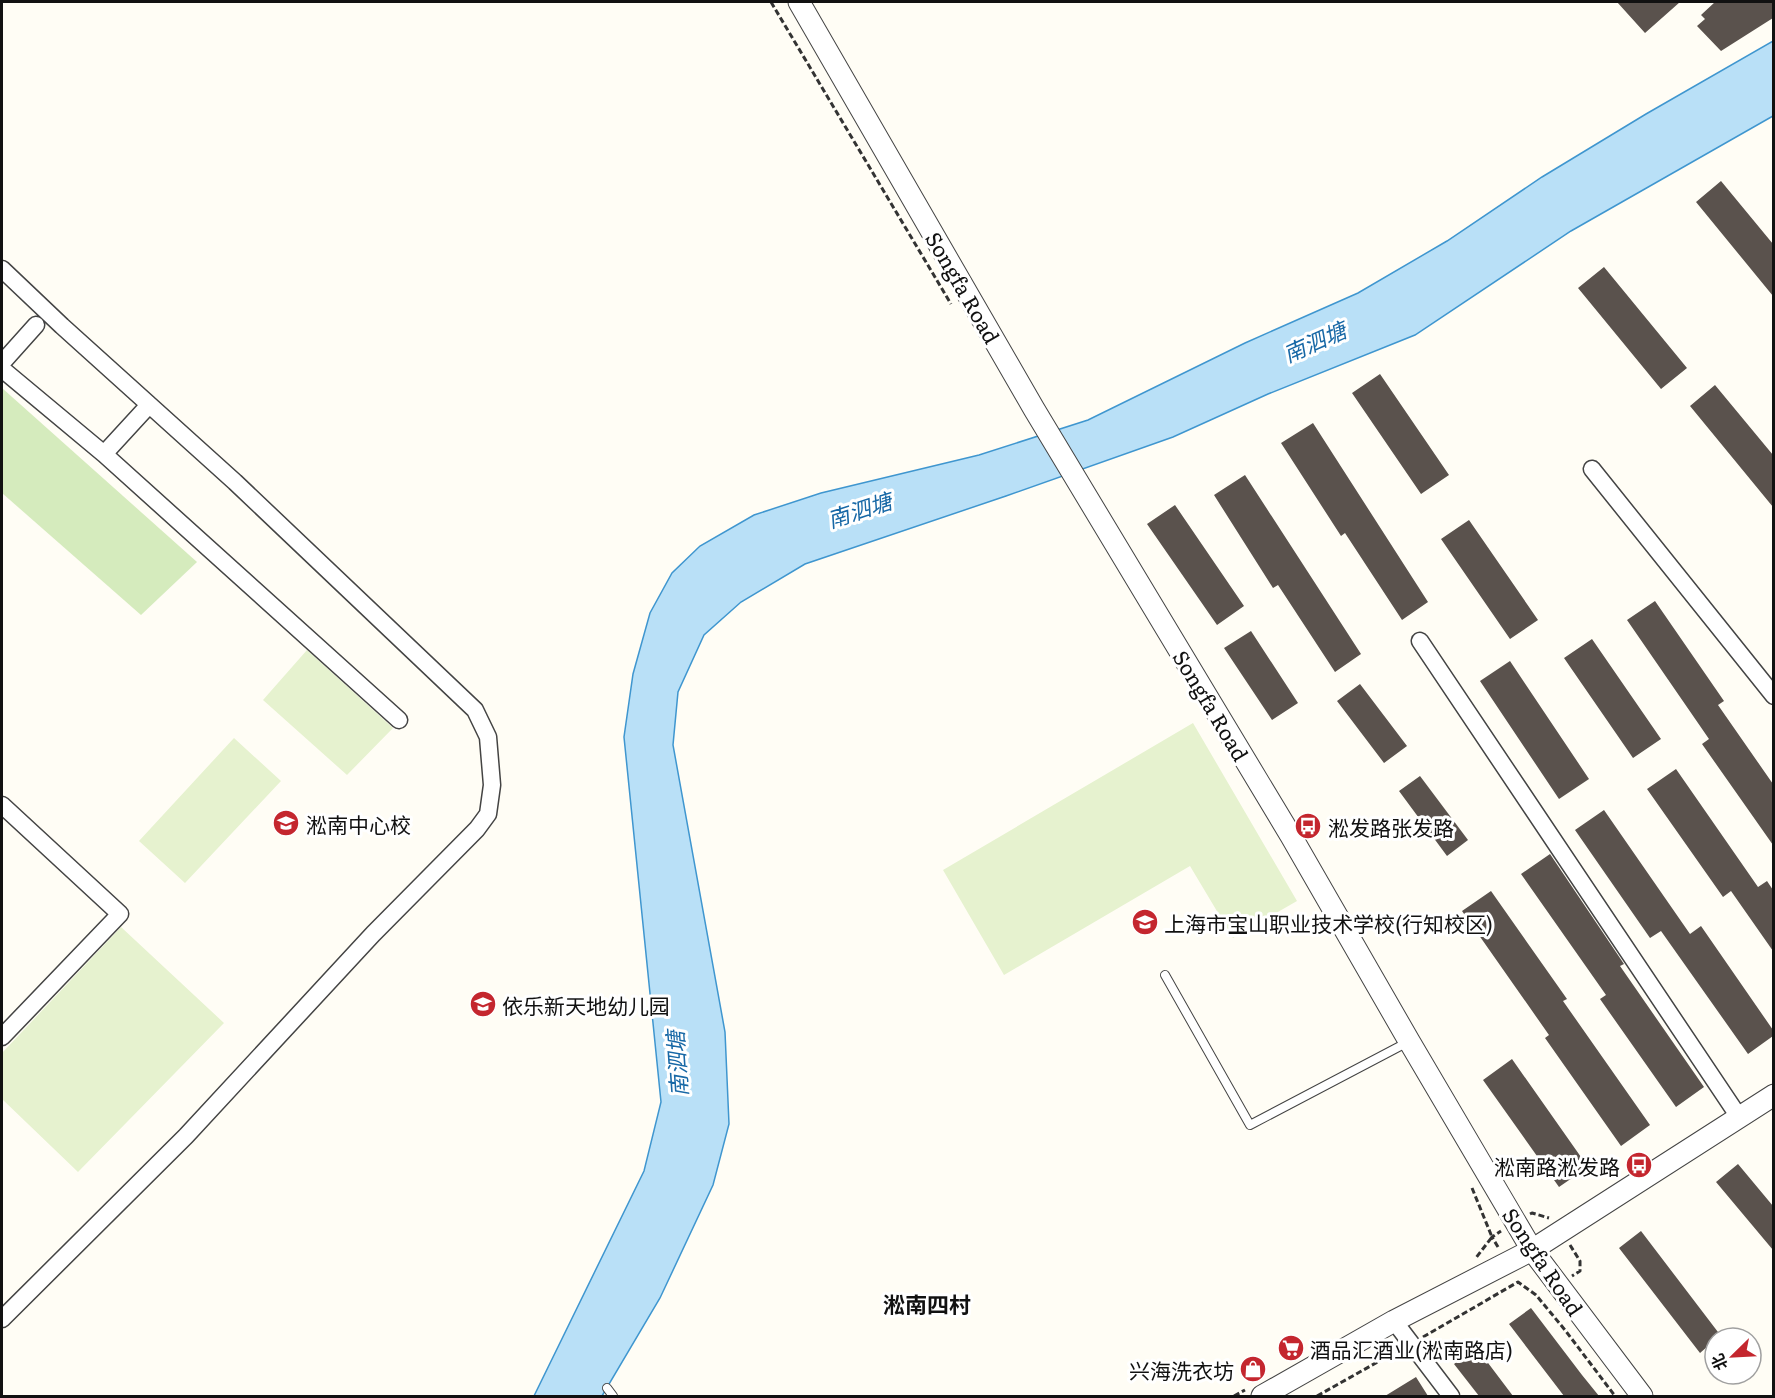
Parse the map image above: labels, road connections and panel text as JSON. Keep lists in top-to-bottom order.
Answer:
{
  "streets": {
    "street": ["Songfa Road"]
  },
  "districts": ["淞南四村"],
  "water": ["南泗塘"],
  "places": {
    "school or university": ["淞南中心校", "上海市宝山职业技术学校(行知校区)", "依乐新天地幼儿园"],
    "bus stop": ["淞发路张发路", "淞南路淞发路"],
    "supermarket": ["酒品汇酒业(淞南路店)"],
    "shop": ["兴海洗衣坊"]
  },
  "north": "bottom left"
}
